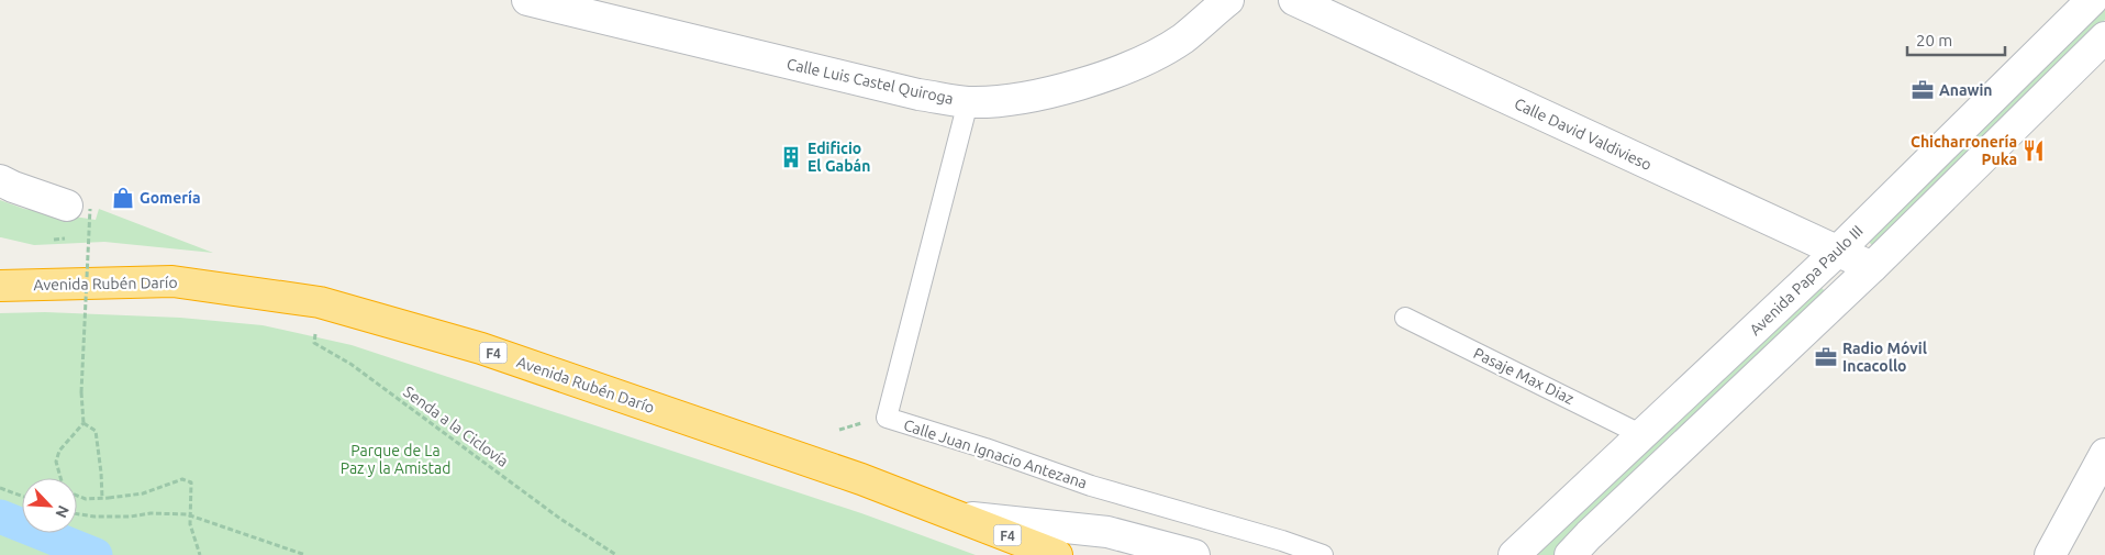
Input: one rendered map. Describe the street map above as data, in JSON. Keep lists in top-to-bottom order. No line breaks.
{"streets":{"highway":["Avenida Rubén Darío","F4"],"main road":["Calle Luis Castel Quiroga","Calle David Valdivieso","Avenida Papa Paulo III"],"lane":["Pasaje Max Diaz","Calle Juan Ignacio Antezana"],"path":["Senda a la Ciclovía"]},"crossings":[["Calle Luis Castel Quiroga","Calle Juan Ignacio Antezana"],["Calle David Valdivieso","Avenida Papa Paulo III"],["Avenida Papa Paulo III","Pasaje Max Diaz"],["Avenida Rubén Darío","Senda a la Ciclovía"]],"parks":["Parque de La Paz y la Amistad"],"places":{"office":["Anawin","Radio Móvil Incacollo"],"restaurant":["Chicharronería Puka"],"building":["Edificio El Gabán"],"shop":["Gomería"]},"scale_bar":"20 m","north":"bottom right"}
